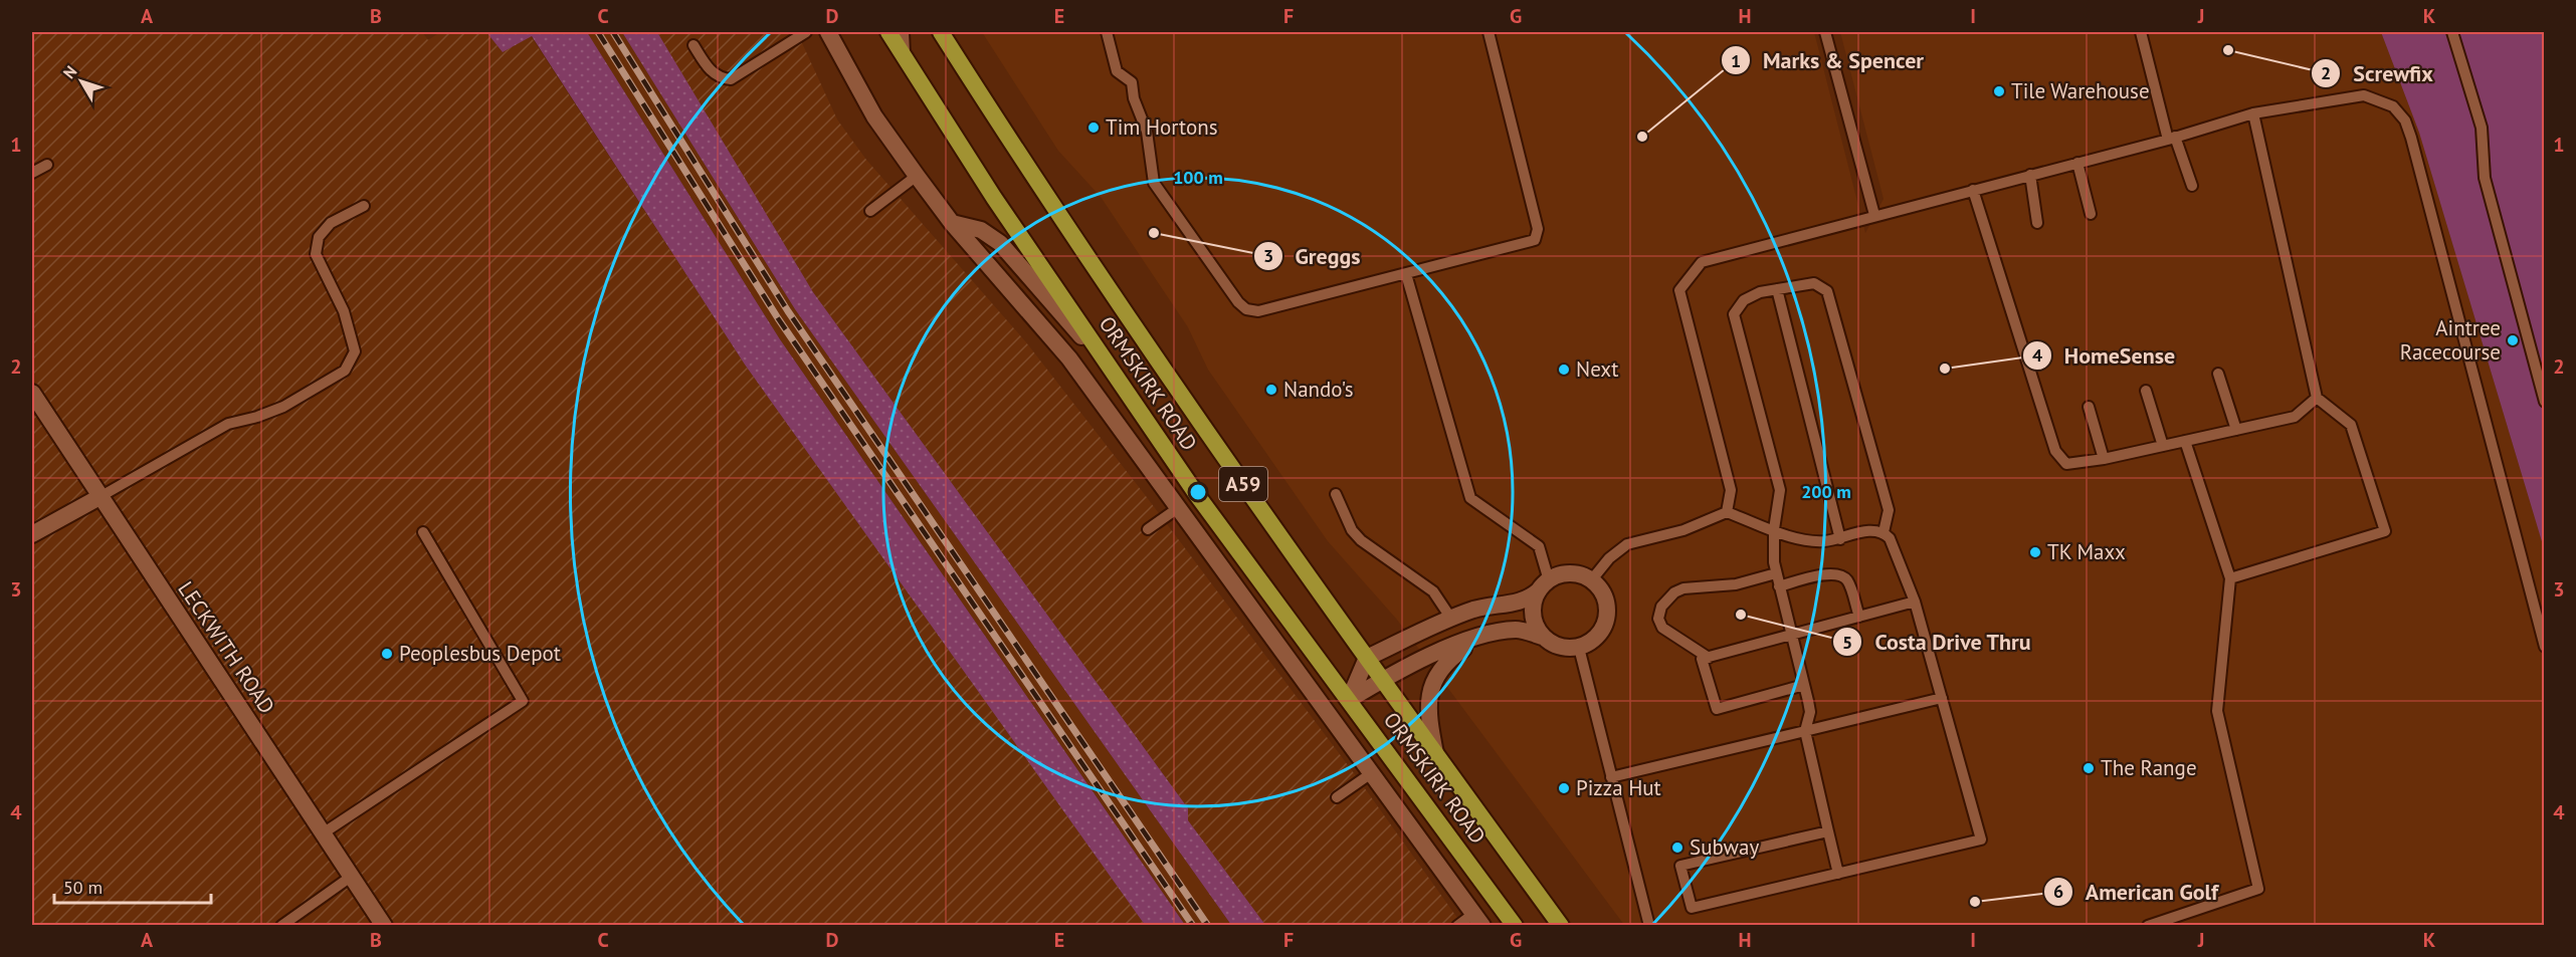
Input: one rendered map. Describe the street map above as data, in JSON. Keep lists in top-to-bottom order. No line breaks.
{"streets":{"highway":["ORMSKIRK ROAD","A59"],"street":["LECKWITH ROAD"]},"places":["Screwfix","Tile Warehouse","Tim Hortons","Marks & Spencer","Greggs","Aintree Racecourse","HomeSense","Next","Nando's","TK Maxx","Costa Drive Thru","Peoplesbus Depot","The Range","Pizza Hut","Subway","American Golf"],"scale_bar":"50 m","north":"top left","grid":{"columns":["A","B","C","D","E","F","G","H","I","J","K"],"rows":["1","2","3","4"]},"rings":["100 m","200 m"]}
